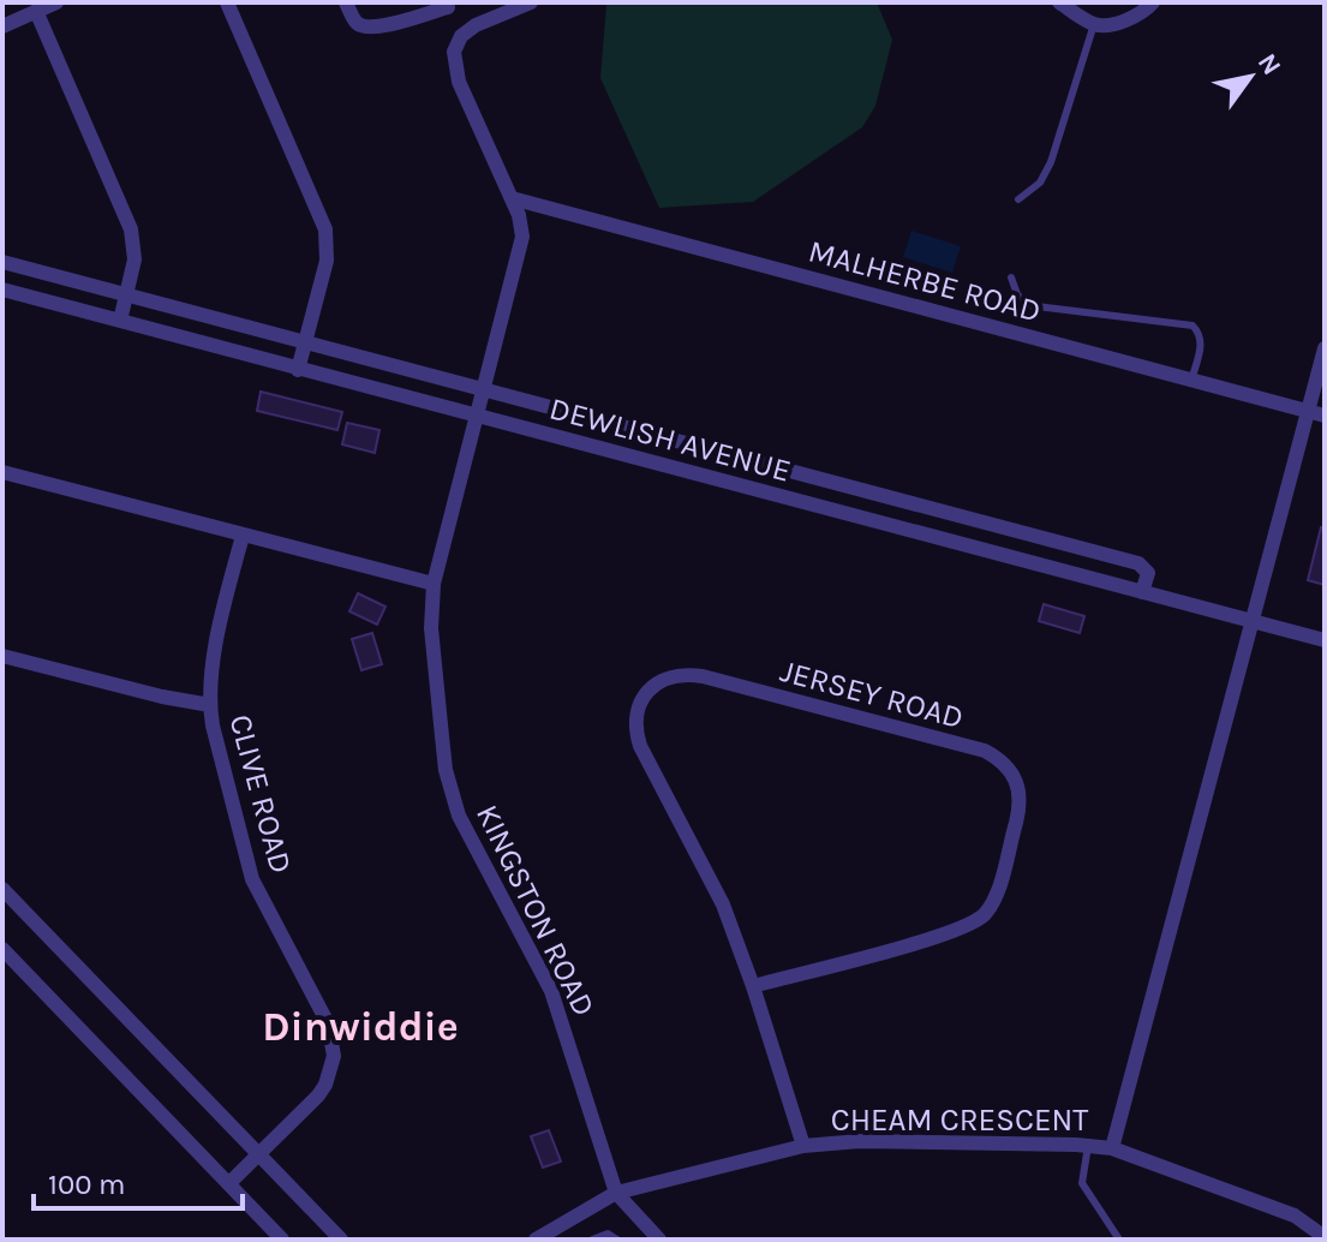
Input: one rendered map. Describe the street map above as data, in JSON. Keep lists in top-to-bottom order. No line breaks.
{"streets":{"street":["MALHERBE ROAD","DEWLISH AVENUE","JERSEY ROAD","CLIVE ROAD","KINGSTON ROAD","CHEAM CRESCENT"]},"crossings":[["MALHERBE ROAD","KINGSTON ROAD"],["DEWLISH AVENUE","KINGSTON ROAD"],["JERSEY ROAD","CHEAM CRESCENT"],["KINGSTON ROAD","CHEAM CRESCENT"]],"districts":["Dinwiddie"],"scale_bar":"100 m","north":"top right"}
